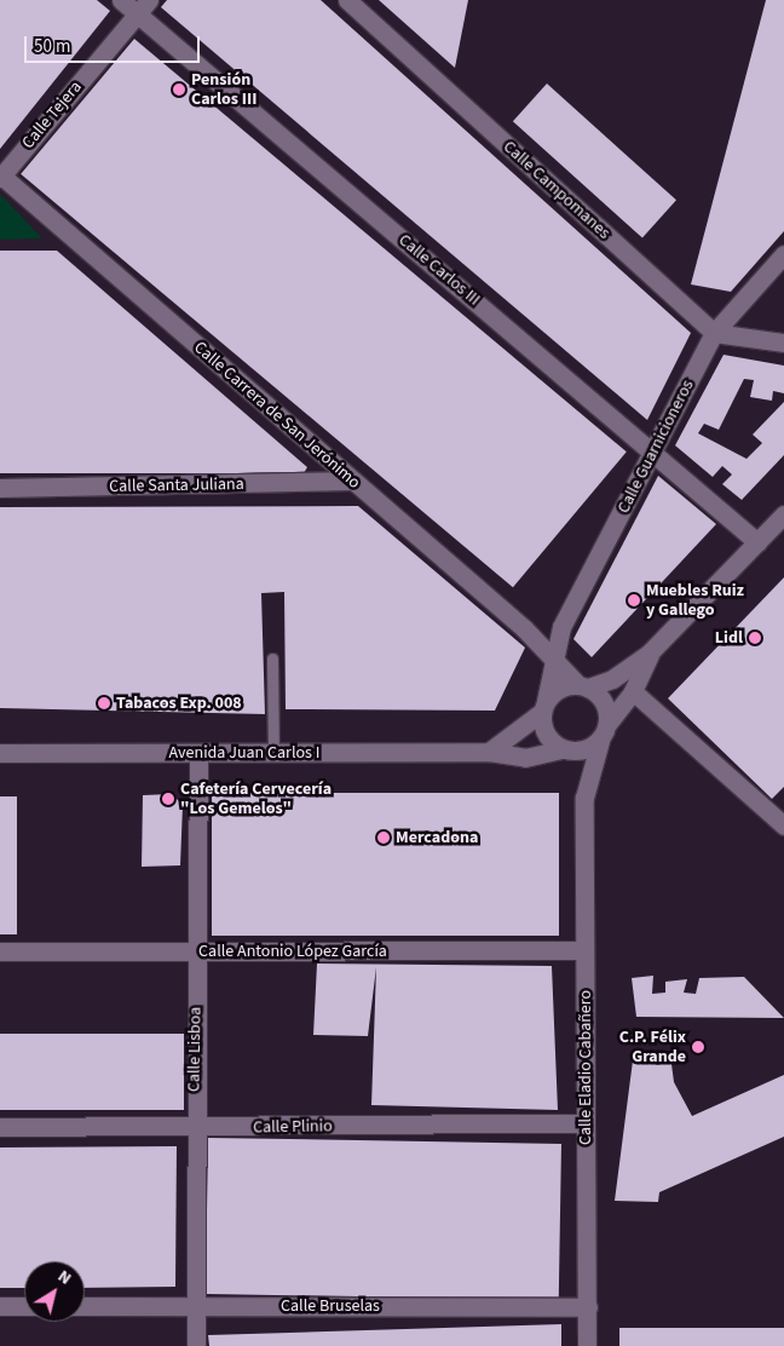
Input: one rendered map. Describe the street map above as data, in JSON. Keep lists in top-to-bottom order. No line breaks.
{"streets":{"street":["Calle Tejera","Calle Campomanes","Calle Carlos III","Calle Carrera de San Jerónimo","Calle Guarnicioneros","Calle Santa Juliana","Avenida Juan Carlos I","Calle Antonio López García","Calle Lisboa","Calle Eladio Cabañero","Calle Plinio","Calle Bruselas"]},"crossings":[["Calle Tejera","Calle Carlos III"],["Calle Tejera","Calle Carrera de San Jerónimo"],["Calle Campomanes","Calle Guarnicioneros"],["Calle Carlos III","Calle Guarnicioneros"],["Calle Carrera de San Jerónimo","Calle Guarnicioneros"],["Calle Carrera de San Jerónimo","Calle Santa Juliana"],["Calle Carrera de San Jerónimo","Avenida Juan Carlos I"],["Calle Carrera de San Jerónimo","Calle Eladio Cabañero"],["Avenida Juan Carlos I","Calle Lisboa"],["Avenida Juan Carlos I","Calle Eladio Cabañero"],["Calle Antonio López García","Calle Lisboa"],["Calle Antonio López García","Calle Eladio Cabañero"],["Calle Lisboa","Calle Plinio"],["Calle Lisboa","Calle Bruselas"],["Calle Eladio Cabañero","Calle Plinio"],["Calle Eladio Cabañero","Calle Bruselas"]],"places":["Pensión Carlos III","Muebles Ruiz y Gallego","Lidl","Tabacos Exp. 008","Cafetería Cervecería \"Los Gemelos\"","Mercadona","C.P. Félix Grande"],"scale_bar":"50 m","north":"top right"}
